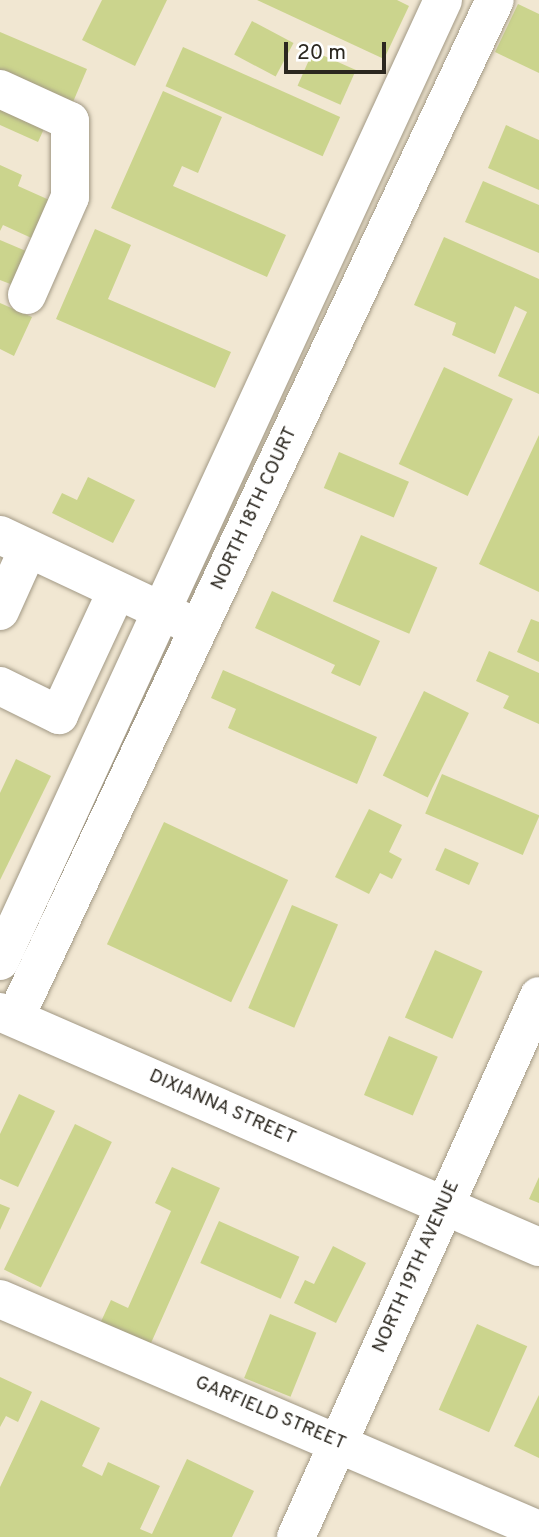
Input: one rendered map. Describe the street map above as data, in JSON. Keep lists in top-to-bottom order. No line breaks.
{"streets":{"street":["NORTH 18TH COURT","DIXIANNA STREET","NORTH 19TH AVENUE","GARFIELD STREET"]},"crossings":[["NORTH 18TH COURT","DIXIANNA STREET"],["DIXIANNA STREET","NORTH 19TH AVENUE"],["NORTH 19TH AVENUE","GARFIELD STREET"]],"scale_bar":"20 m"}
